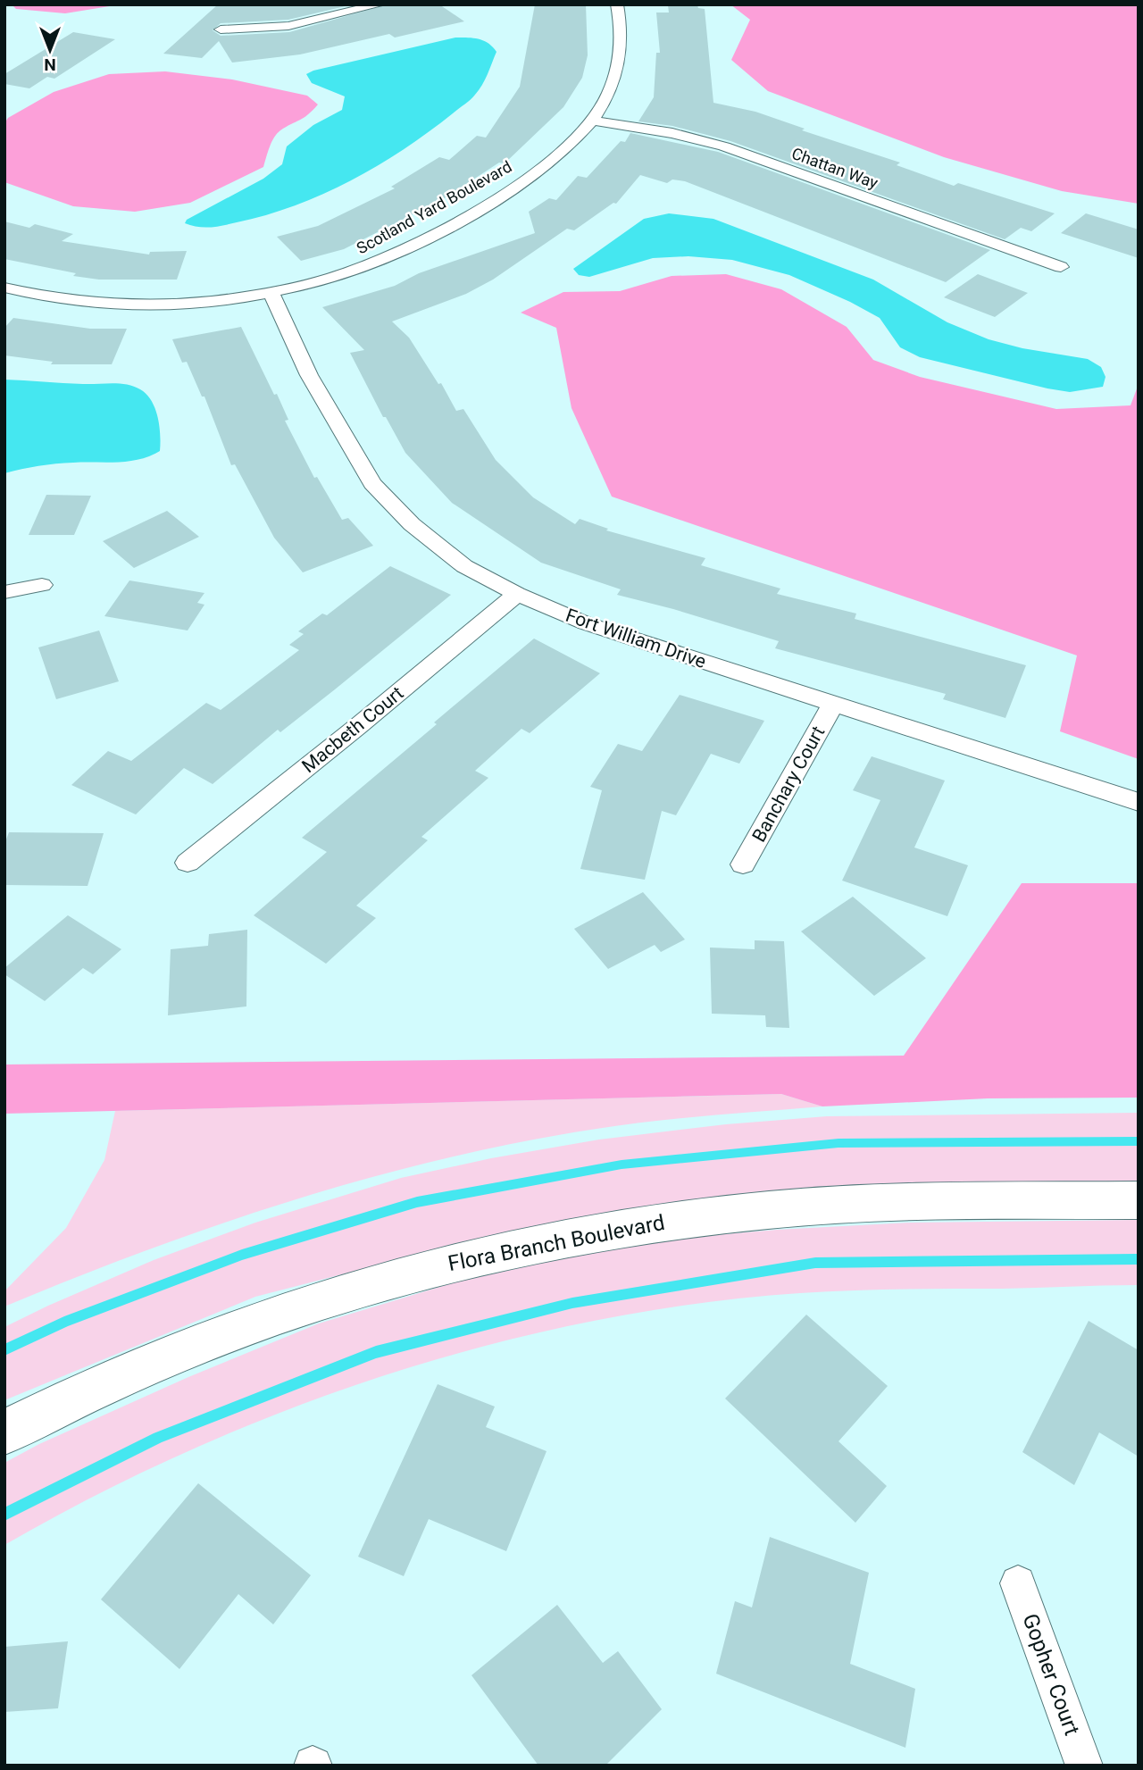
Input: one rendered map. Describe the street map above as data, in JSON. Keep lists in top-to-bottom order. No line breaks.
{"streets":{"street":["Chattan Way","Scotland Yard Boulevard","Fort William Drive","Macbeth Court","Banchary Court","Flora Branch Boulevard","Gopher Court"]},"crossings":[["Chattan Way","Scotland Yard Boulevard"],["Scotland Yard Boulevard","Fort William Drive"],["Fort William Drive","Macbeth Court"],["Fort William Drive","Banchary Court"]],"north":"bottom"}
